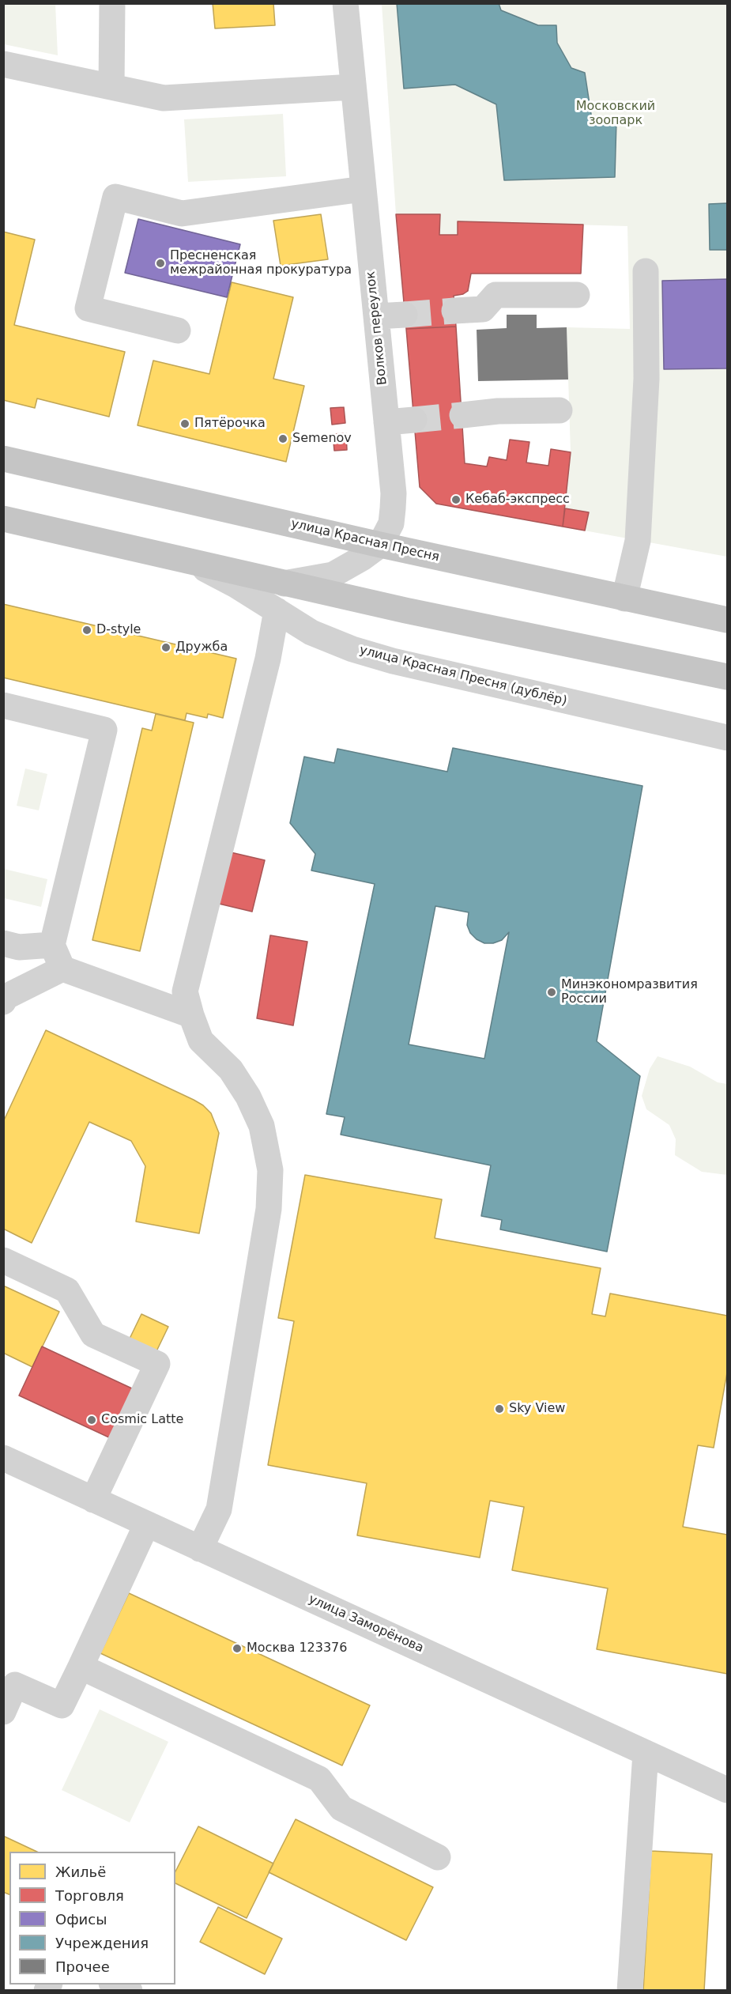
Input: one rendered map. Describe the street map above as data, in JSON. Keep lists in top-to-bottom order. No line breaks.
{"streets":{"main road":["улица Красная Пресня"],"street":["Волков переулок","улица Красная Пресня (дублёр)","улица Заморёнова"]},"crossings":[["Волков переулок","улица Красная Пресня"]],"parks":["Московский зоопарк"],"places":["Пресненская межрайонная прокуратура","Пятёрочка","Semenov","Кебаб-экспресс","D-style","Дружба","Минэкономразвития России","Sky View","Cosmic Latte","Москва 123376"],"legend":["Жильё","Торговля","Офисы","Учреждения","Прочее"]}
